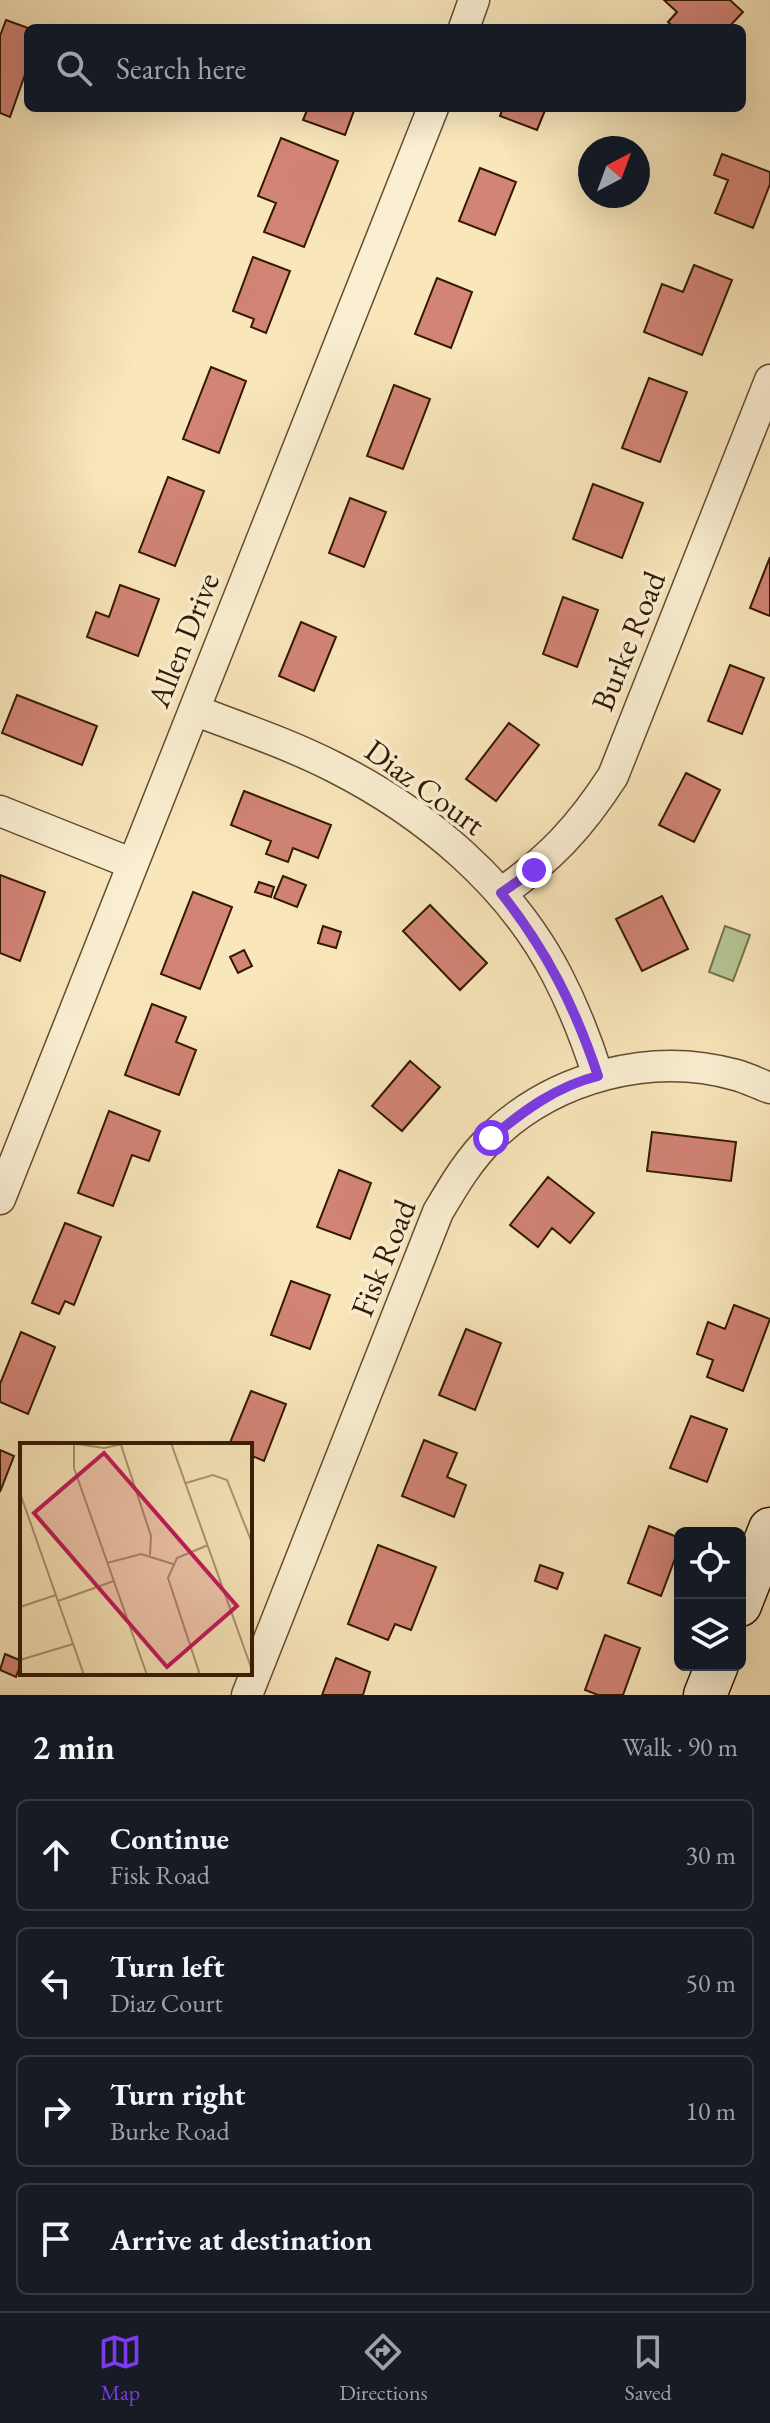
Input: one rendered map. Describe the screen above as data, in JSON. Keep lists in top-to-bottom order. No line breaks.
{"streets":{"street":["Allen Drive","Burke Road","Diaz Court","Fisk Road"]},"crossings":[["Allen Drive","Diaz Court"],["Burke Road","Diaz Court"],["Diaz Court","Fisk Road"]],"north":"top right","page":{"search":"Search here","heading":["2 min","Walk · 90 m"],"list":[["Continue","Fisk Road","30 m"],["Turn left","Diaz Court","50 m"],["Turn right","Burke Road","10 m"],"Arrive at destination"],"nav":["Map","Directions","Saved"]}}
